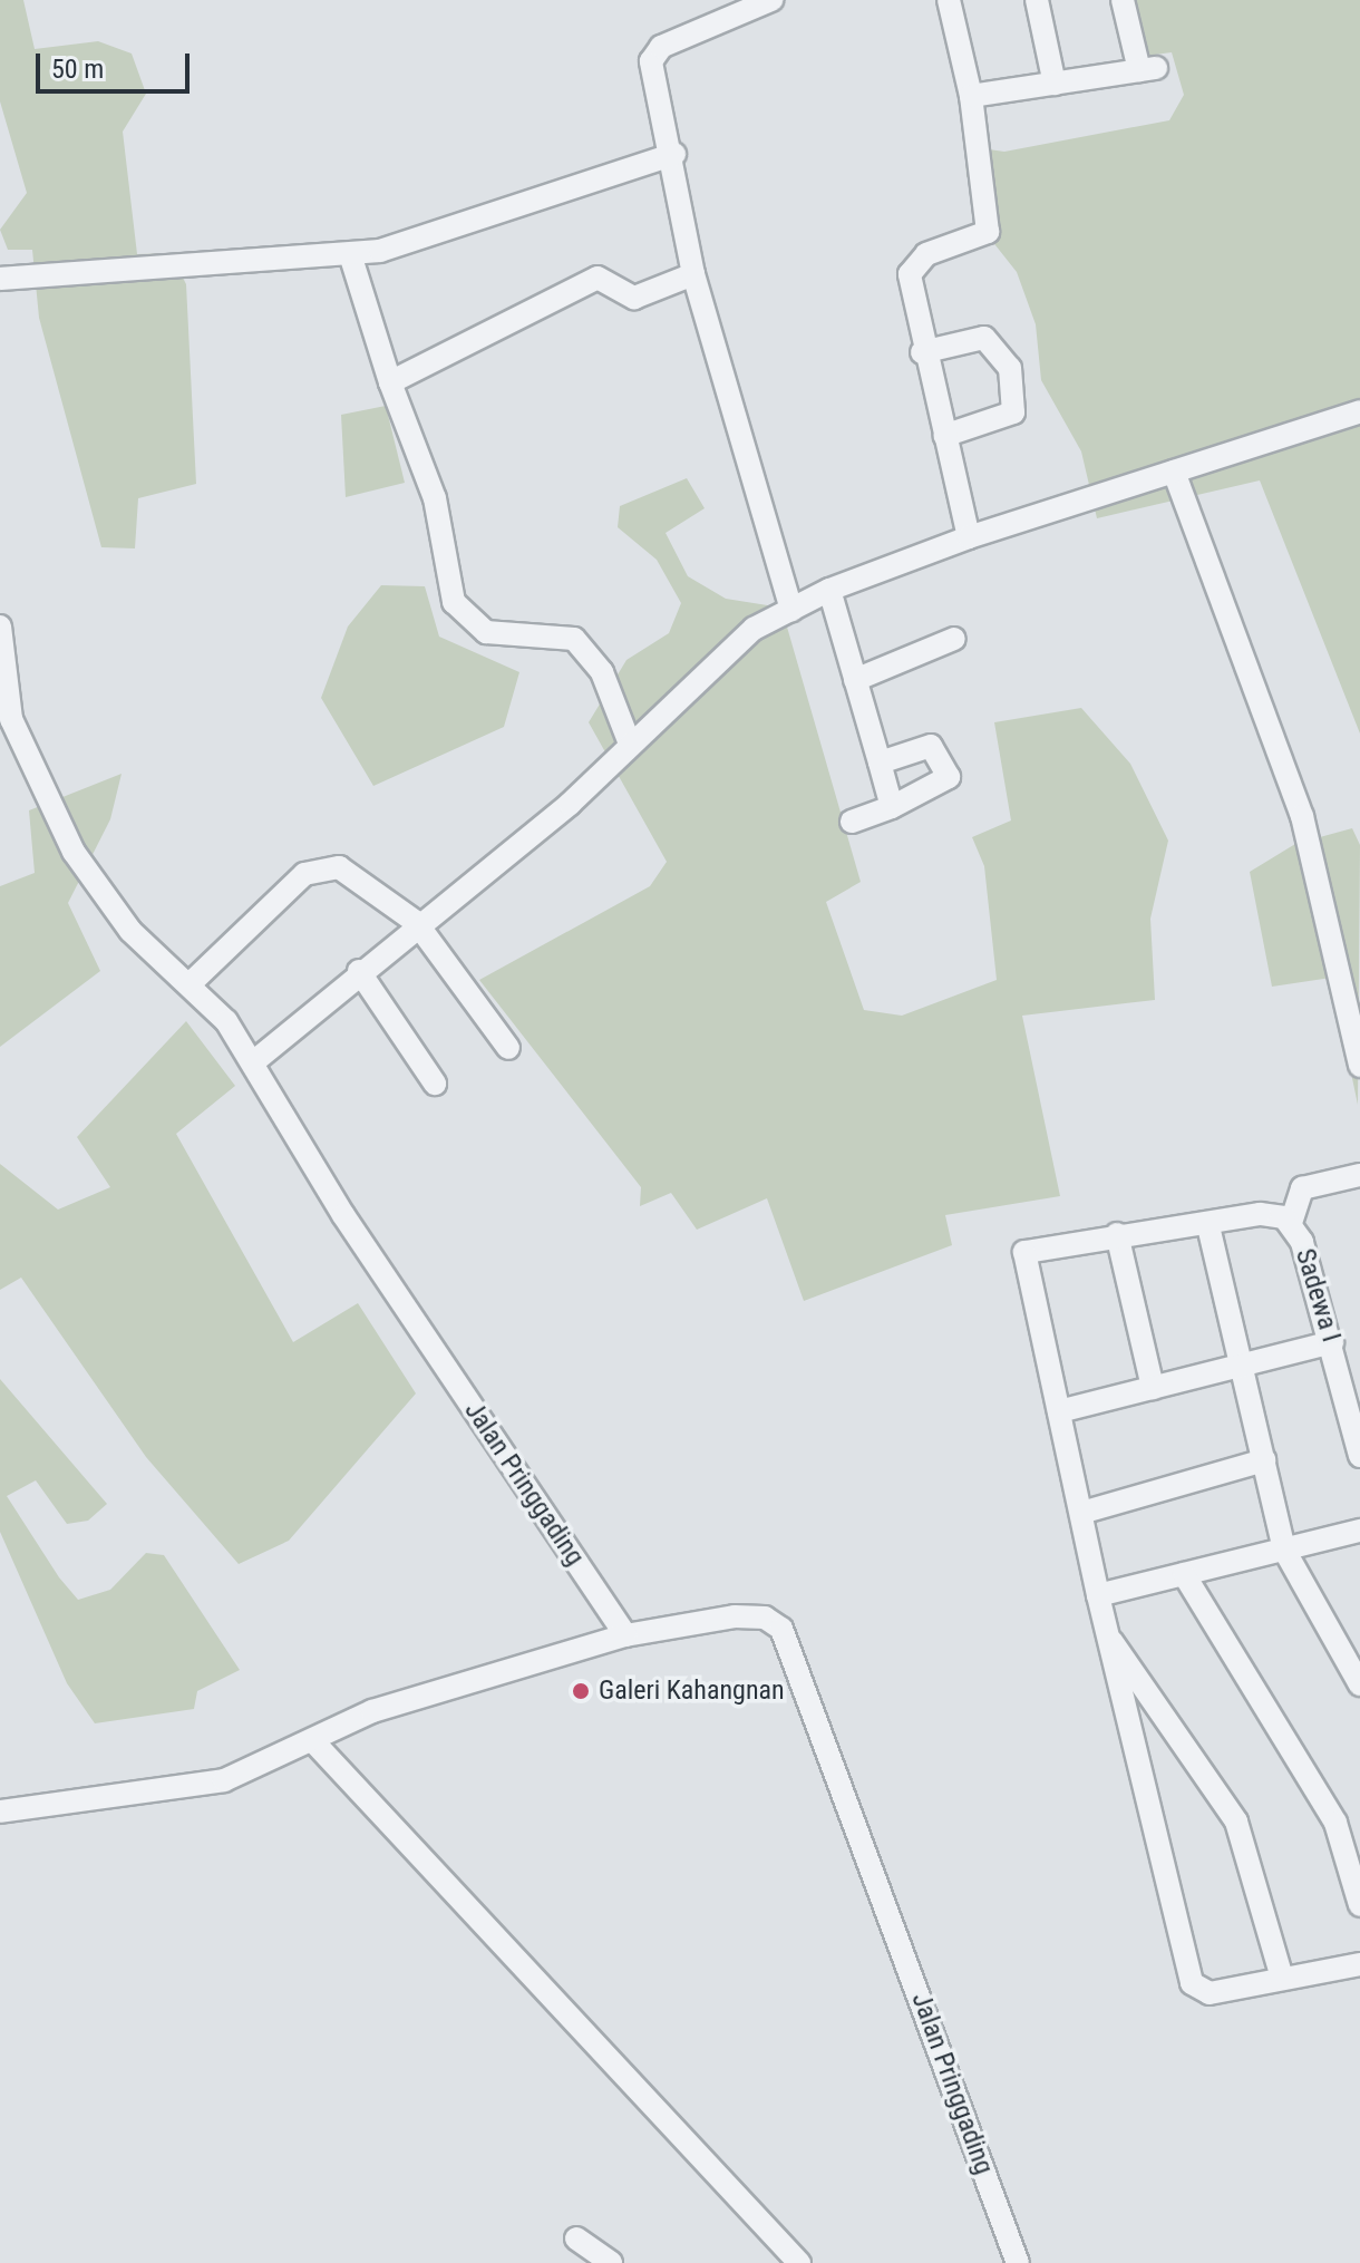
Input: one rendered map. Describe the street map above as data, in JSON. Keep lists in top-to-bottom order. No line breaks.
{"streets":{"street":["Sadewa I","Jalan Pringgading"]},"places":["Galeri Kahangnan"],"scale_bar":"50 m"}
